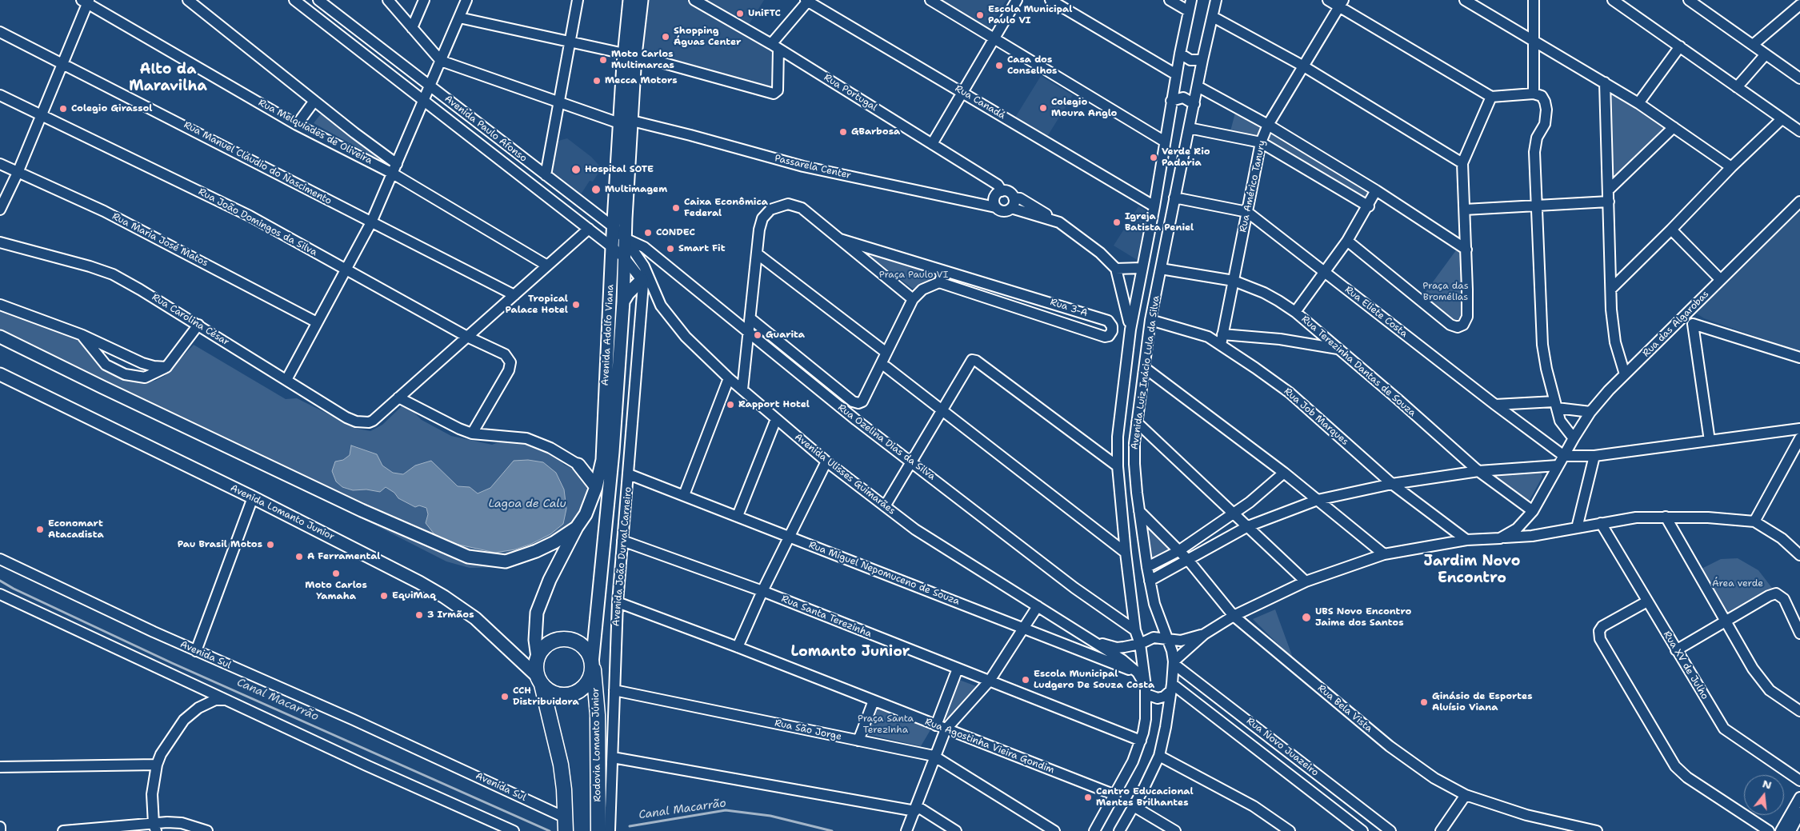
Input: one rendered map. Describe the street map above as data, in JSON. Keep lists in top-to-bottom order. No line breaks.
{"streets":{"highway":["Rodovia Lomanto Júnior"],"main road":["Avenida Adolfo Viana","Avenida Lomanto Junior"],"street":["Rua Portugal","Rua Canadá","Avenida Paulo Afonso","Rua Melquíades de Oliveira","Rua Manuel Cláudio do Nascimento","Passarela Center","Rua Américo Tanury","Rua João Domingos da Silva","Rua Maria José Matos","Rua 3-A","Rua Eliete Costa","Rua Carolina César","Rua das Algarobas","Rua Terezinha Dantas de Souza","Avenida Luiz Inácio Lula da Silva","Rua Job Marques","Rua Ozelina Dias da Silva","Avenida Ulisses Guimarães","Avenida João Durval Carneiro","Rua Miguel Nepomuceno de Souza","Rua Santa Terezinha","Avenida Sul","Rua XV de Julho","Rua Bela Vista","Rua São Jorge","Rua Agostinha Vieira Gondim","Rua Novo Juazeiro"]},"crossings":[["Rua Portugal","Passarela Center"],["Rua Canadá","Avenida Luiz Inácio Lula da Silva"],["Avenida Paulo Afonso","Avenida Adolfo Viana"],["Avenida Paulo Afonso","Rua Ozelina Dias da Silva"],["Avenida Paulo Afonso","Avenida Ulisses Guimarães"],["Avenida Paulo Afonso","Avenida João Durval Carneiro"],["Passarela Center","Avenida Adolfo Viana"],["Rua Américo Tanury","Rua Eliete Costa"],["Rua Américo Tanury","Rua Terezinha Dantas de Souza"],["Rua Américo Tanury","Rua Job Marques"],["Rua Eliete Costa","Rua das Algarobas"],["Rua Eliete Costa","Avenida Luiz Inácio Lula da Silva"],["Rua das Algarobas","Rua Terezinha Dantas de Souza"],["Avenida Adolfo Viana","Rua Ozelina Dias da Silva"],["Avenida Adolfo Viana","Avenida Lomanto Junior"],["Avenida Adolfo Viana","Rodovia Lomanto Júnior"],["Rua Terezinha Dantas de Souza","Avenida Luiz Inácio Lula da Silva"],["Avenida Luiz Inácio Lula da Silva","Rua Job Marques"],["Avenida Luiz Inácio Lula da Silva","Rua Ozelina Dias da Silva"],["Avenida Luiz Inácio Lula da Silva","Rua Santa Terezinha"],["Avenida Luiz Inácio Lula da Silva","Rua Bela Vista"],["Avenida Luiz Inácio Lula da Silva","Rua Agostinha Vieira Gondim"],["Avenida Luiz Inácio Lula da Silva","Rua Novo Juazeiro"],["Rua Ozelina Dias da Silva","Avenida João Durval Carneiro"],["Avenida Ulisses Guimarães","Avenida João Durval Carneiro"],["Avenida Lomanto Junior","Rodovia Lomanto Júnior"],["Avenida João Durval Carneiro","Rua Miguel Nepomuceno de Souza"],["Avenida João Durval Carneiro","Rua Santa Terezinha"],["Avenida João Durval Carneiro","Rua São Jorge"],["Avenida João Durval Carneiro","Rua Agostinha Vieira Gondim"]],"districts":["Alto da Maravilha","Jardim Novo Encontro","Lomanto Junior"],"water":["Lagoa de Calu","Canal Macarrão"],"parks":["Praça Paulo VI","Praça das Bromélias","Área verde","Praça Santa Terezinha"],"places":["UniFTC","Escola Municipal Paulo VI","Shopping Águas Center","Moto Carlos Multimarcas","Casa dos Conselhos","Mecca Motors","Colegio Moura Anglo","Colegio Girassol","GBarbosa","Verde Rio Padaria","Hospital SOTE","Multimagem","Caixa Econômica Federal","Igreja Batista Peniel","CONDEC","Smart Fit","Tropical Palace Hotel","Guarita","Rapport Hotel","Economart Atacadista","Pau Brasil Motos","A Ferramental","Moto Carlos Yamaha","EquiMaq","3 Irmãos","UBS Novo Encontro Jaime dos Santos","Escola Municipal Ludgero De Souza Costa","CCH Distribuidora","Ginásio de Esportes Aluísio Viana","Centro Educacional Mentes Brilhantes"],"north":"top"}
